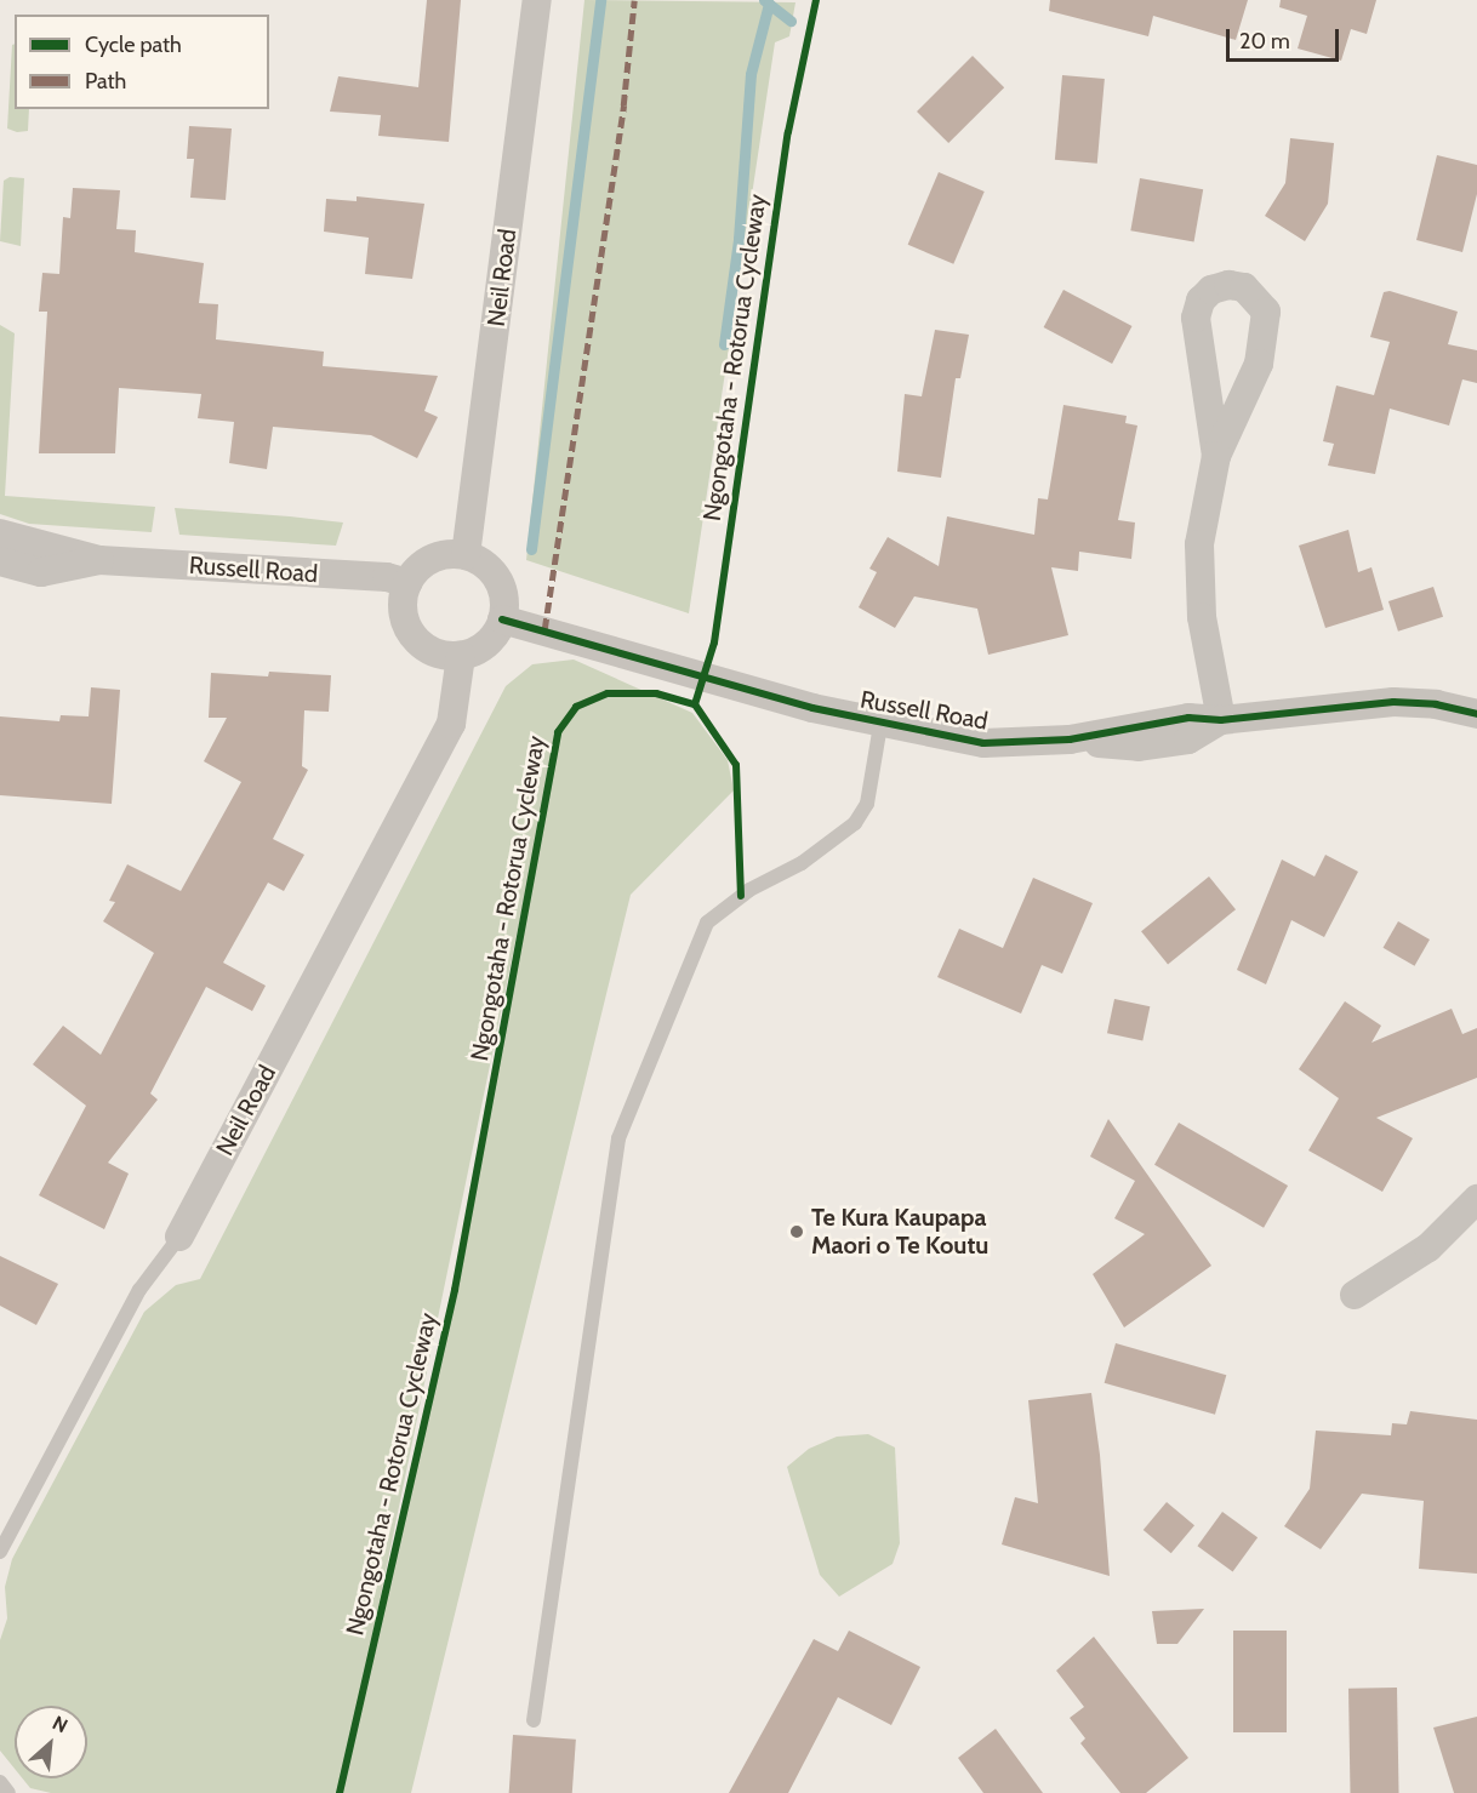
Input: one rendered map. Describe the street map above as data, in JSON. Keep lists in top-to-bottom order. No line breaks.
{"streets":{"street":["Neil Road","Russell Road"],"cycle path":["Ngongotaha - Rotorua Cycleway"]},"crossings":[["Neil Road","Russell Road"]],"places":["Te Kura Kaupapa Maori o Te Koutu"],"legend":["Cycle path","Path"],"scale_bar":"20 m","north":"top right"}
